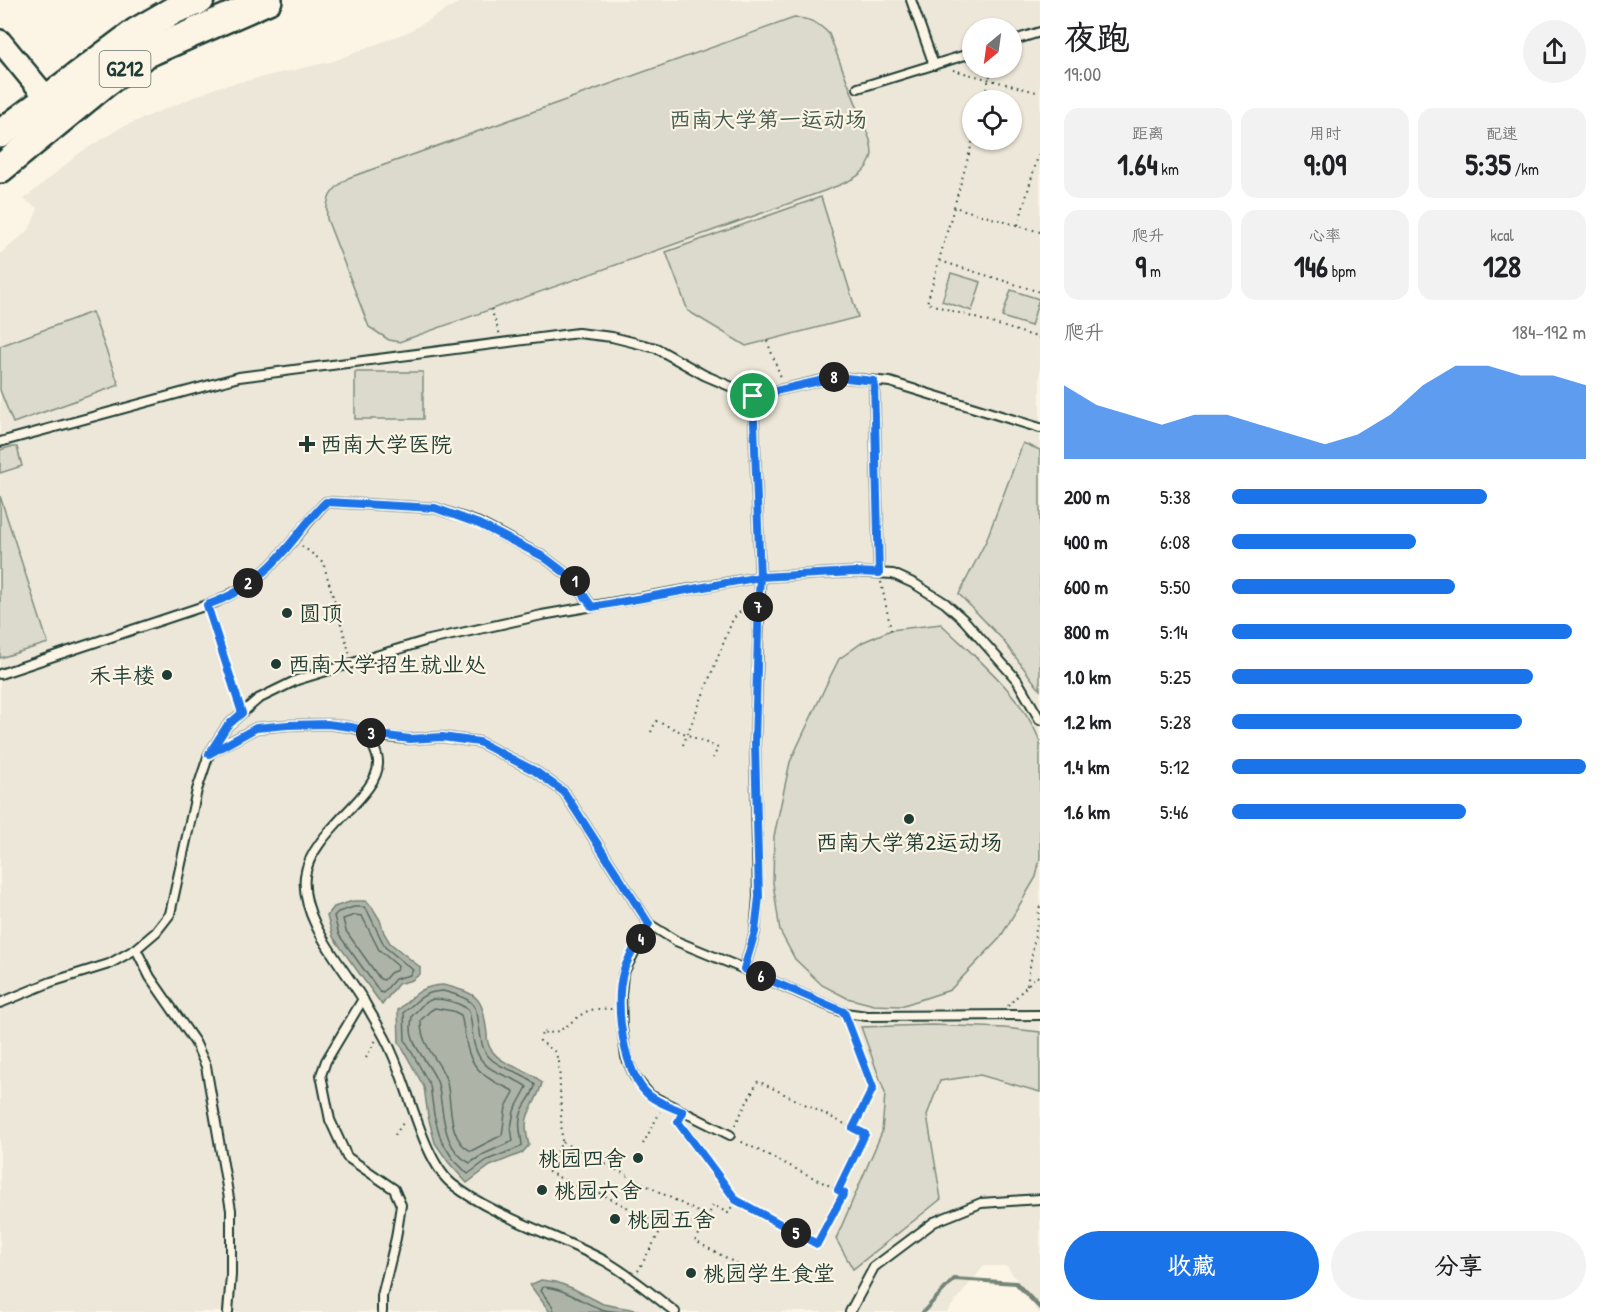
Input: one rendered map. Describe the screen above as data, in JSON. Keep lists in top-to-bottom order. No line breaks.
{"streets":{"highway":["G212"]},"parks":["西南大学第一运动场"],"places":{"health":["西南大学医院"],"other":["圆顶","西南大学招生就业处","禾丰楼","西南大学第2运动场","桃园四舍","桃园六舍","桃园五舍","桃园学生食堂"]},"north":"bottom left","page":{"heading":["夜跑","19:00"],"stats":[["距离","1.64 km"],["用时","9:09"],["配速","5:35 /km"],["爬升","9 m"],["心率","146 bpm"],["kcal","128"]],"chart":["爬升","184–192 m"],"pins":["8","1","2","7","3","4","6","5"],"list":[{"name":"200 m","note":"5:38"},{"name":"400 m","note":"6:08"},{"name":"600 m","note":"5:50"},{"name":"800 m","note":"5:14"},{"name":"1.0 km","note":"5:25"},{"name":"1.2 km","note":"5:28"},{"name":"1.4 km","note":"5:12"},{"name":"1.6 km","note":"5:46"}],"buttons":["收藏","分享"]}}
